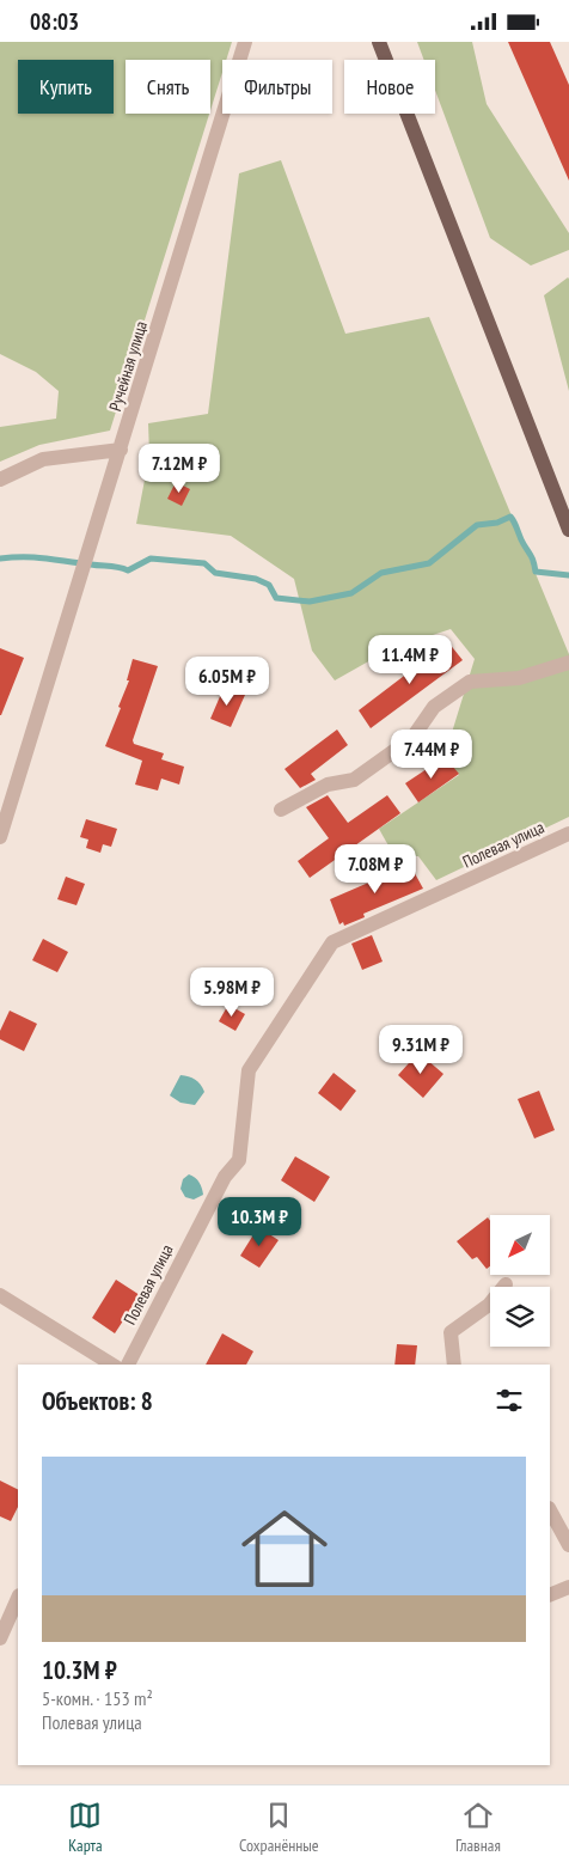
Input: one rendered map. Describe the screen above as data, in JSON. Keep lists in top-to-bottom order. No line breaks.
{"streets":{"street":["Ручейная улица","Полевая улица"]},"north":"bottom left","page":{"status":"08:03","chip":["Купить","Снять","Фильтры","Новое"],"price":["7.12M ₽","11.4M ₽","6.05M ₽","7.44M ₽","7.08M ₽","5.98M ₽","9.31M ₽","10.3M ₽"],"heading":"Объектов: 8","list":[{"name":"10.3M ₽","note":"5-комн. · 153 m² · Полевая улица"}],"tabs":["Карта","Сохранённые","Главная"]}}
